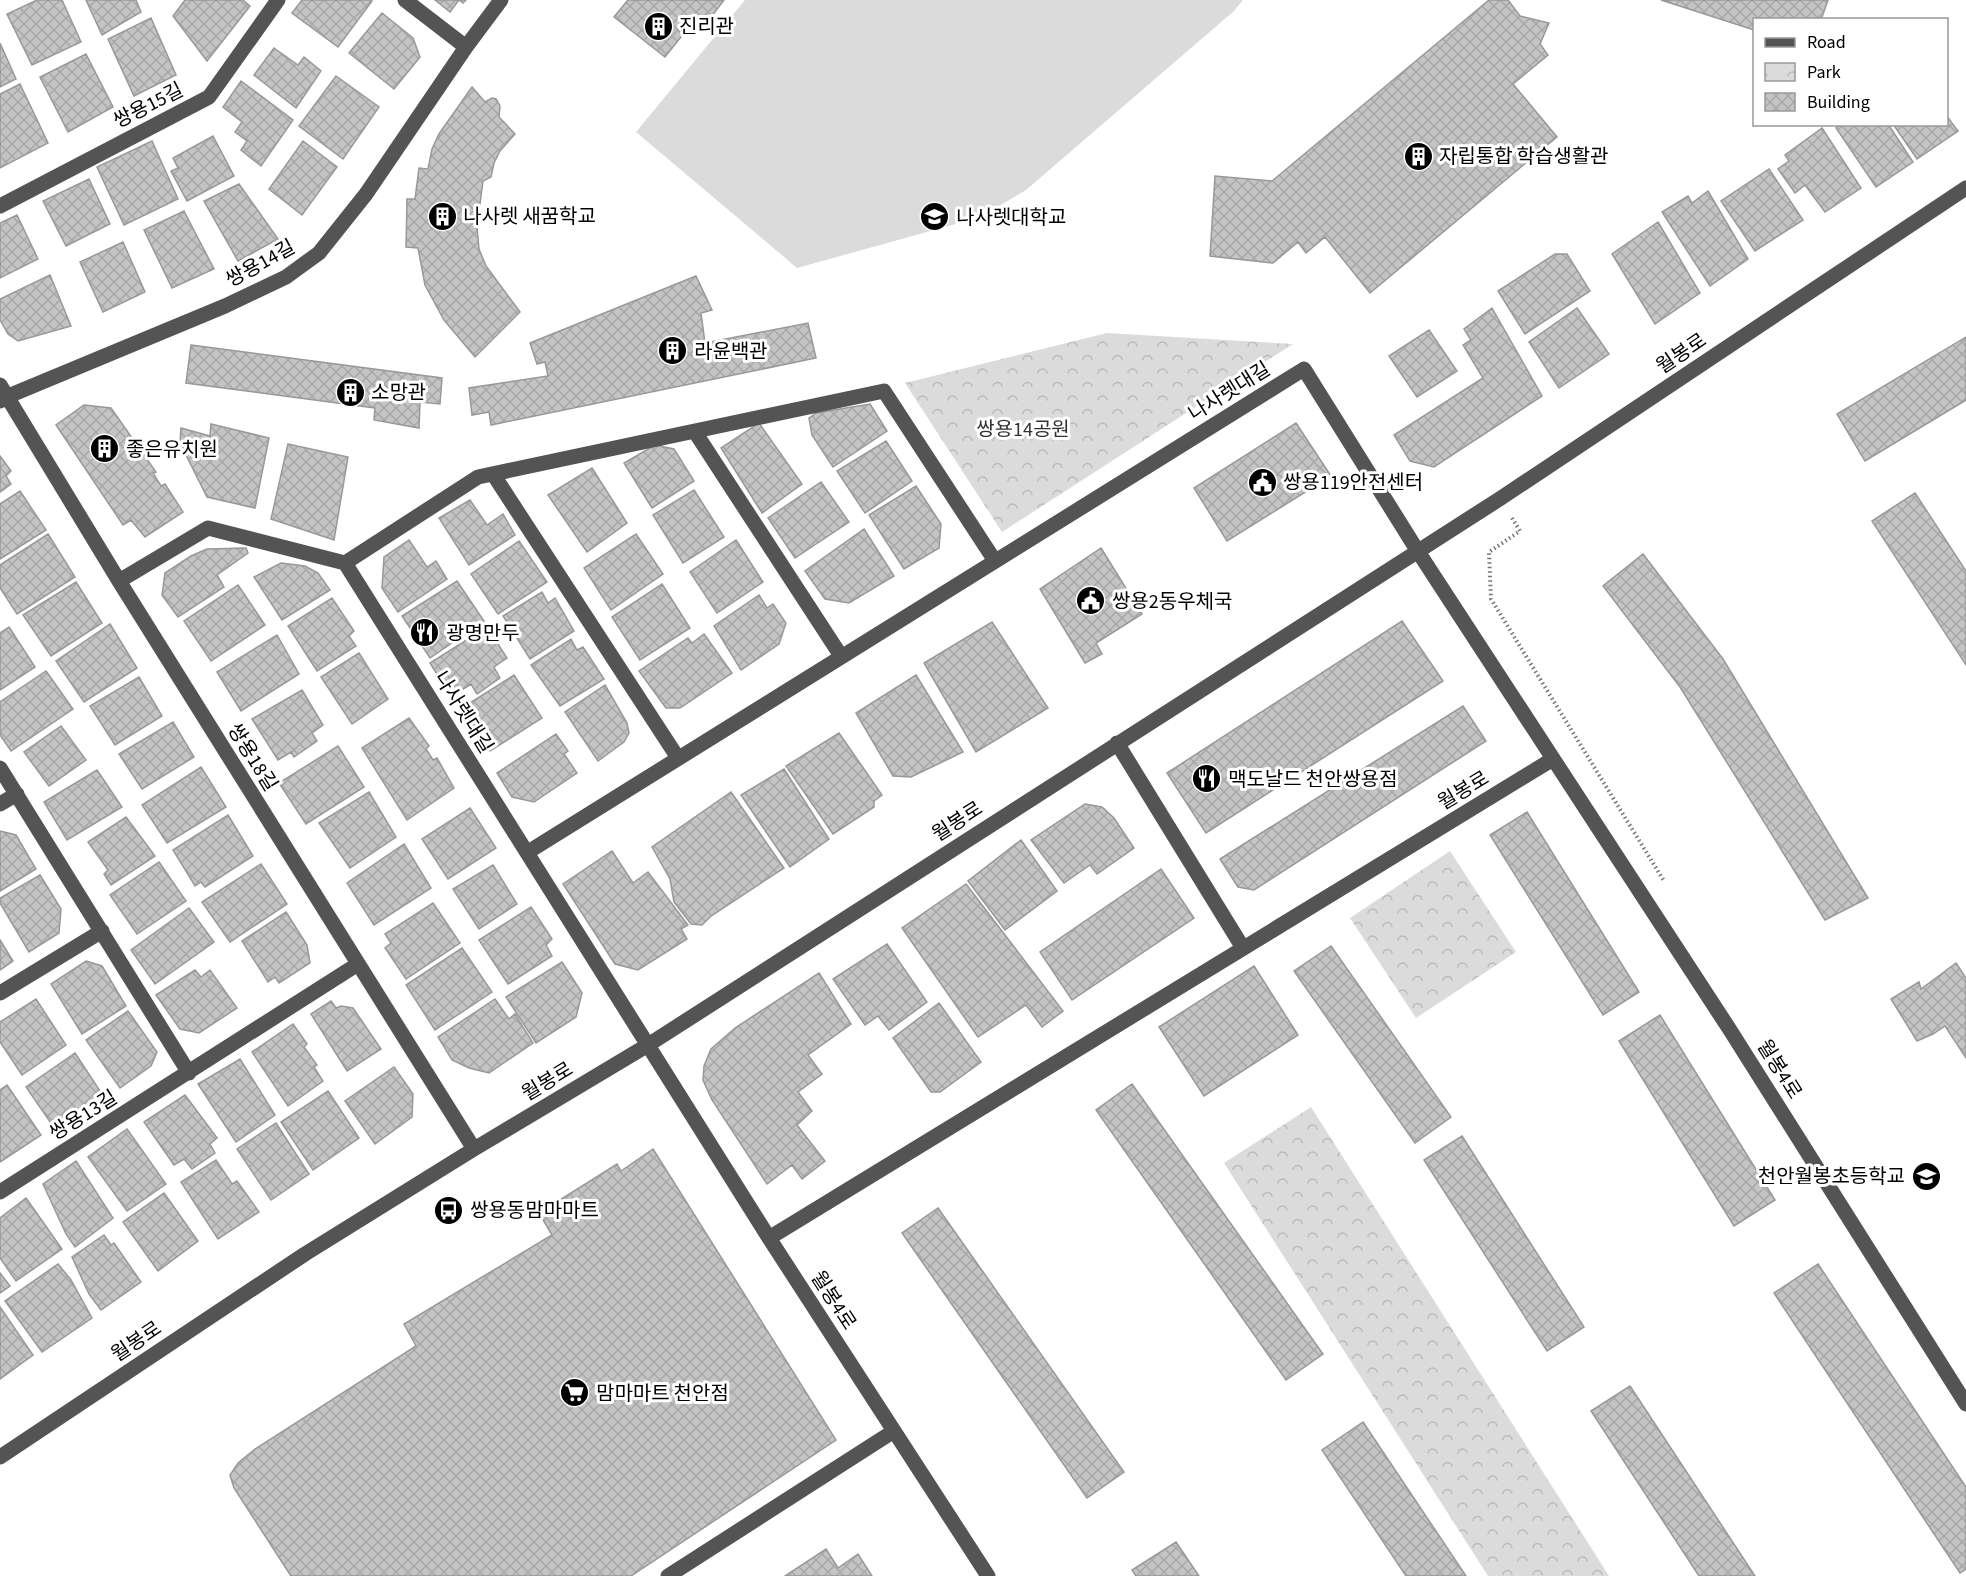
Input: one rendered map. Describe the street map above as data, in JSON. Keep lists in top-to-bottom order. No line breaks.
{"streets":{"street":["쌍용15길","쌍용14길","월봉로","나사렛대길","쌍용18길","월봉4로","쌍용13길"]},"crossings":[["쌍용14길","쌍용18길"],["월봉로","나사렛대길"],["월봉로","쌍용18길"],["월봉로","월봉4로"],["나사렛대길","월봉4로"],["쌍용18길","쌍용13길"]],"parks":["쌍용14공원"],"places":{"building":["진리관","자립통합 학습생활관","나사렛 새꿈학교","라윤백관","소망관","좋은유치원"],"school or university":["나사렛대학교","천안월봉초등학교"],"public building":["쌍용119안전센터","쌍용2동우체국"],"restaurant":["광명만두","맥도날드 천안쌍용점"],"bus stop":["쌍용동맘마마트"],"supermarket":["맘마마트 천안점"]},"legend":["Road","Park","Building"]}
